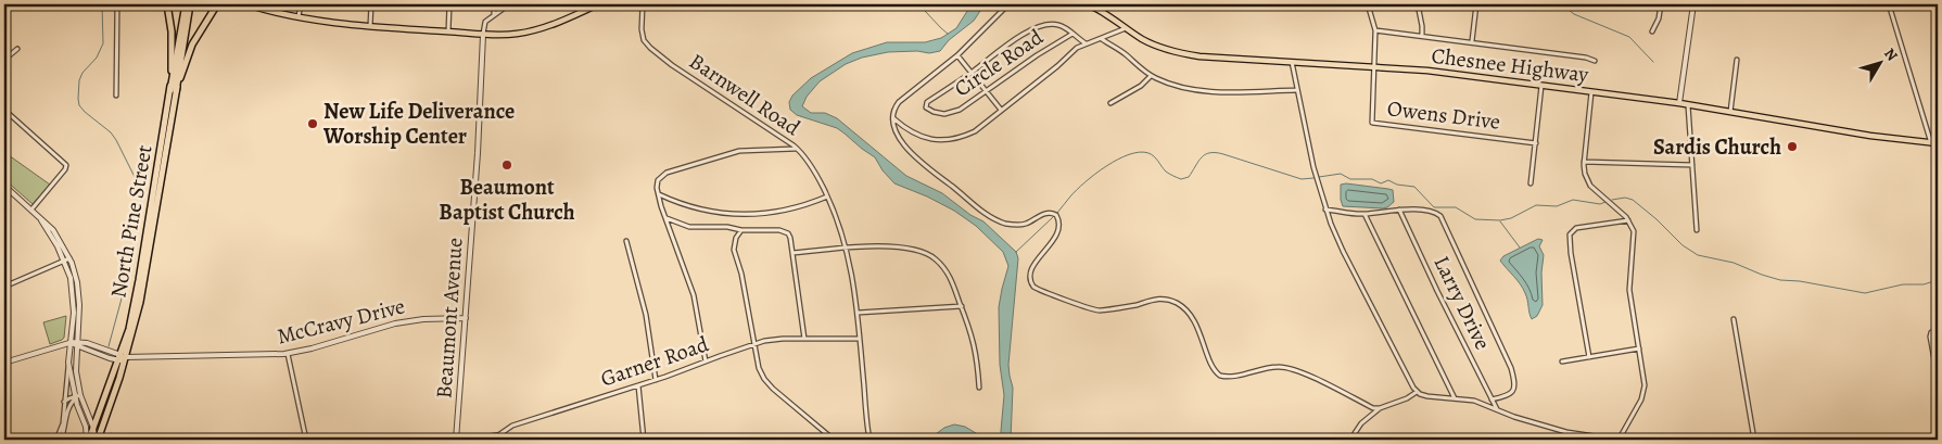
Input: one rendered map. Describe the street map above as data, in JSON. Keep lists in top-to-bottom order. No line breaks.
{"streets":{"highway":["North Pine Street"],"main road":["Chesnee Highway"],"street":["Circle Road","Barnwell Road","Owens Drive","Larry Drive","Beaumont Avenue","McCravy Drive","Garner Road"]},"crossings":[["Chesnee Highway","Owens Drive"],["Barnwell Road","Garner Road"],["North Pine Street","McCravy Drive"],["Beaumont Avenue","McCravy Drive"]],"places":["New Life Deliverance Worship Center","Sardis Church","Beaumont Baptist Church"],"north":"top right"}
